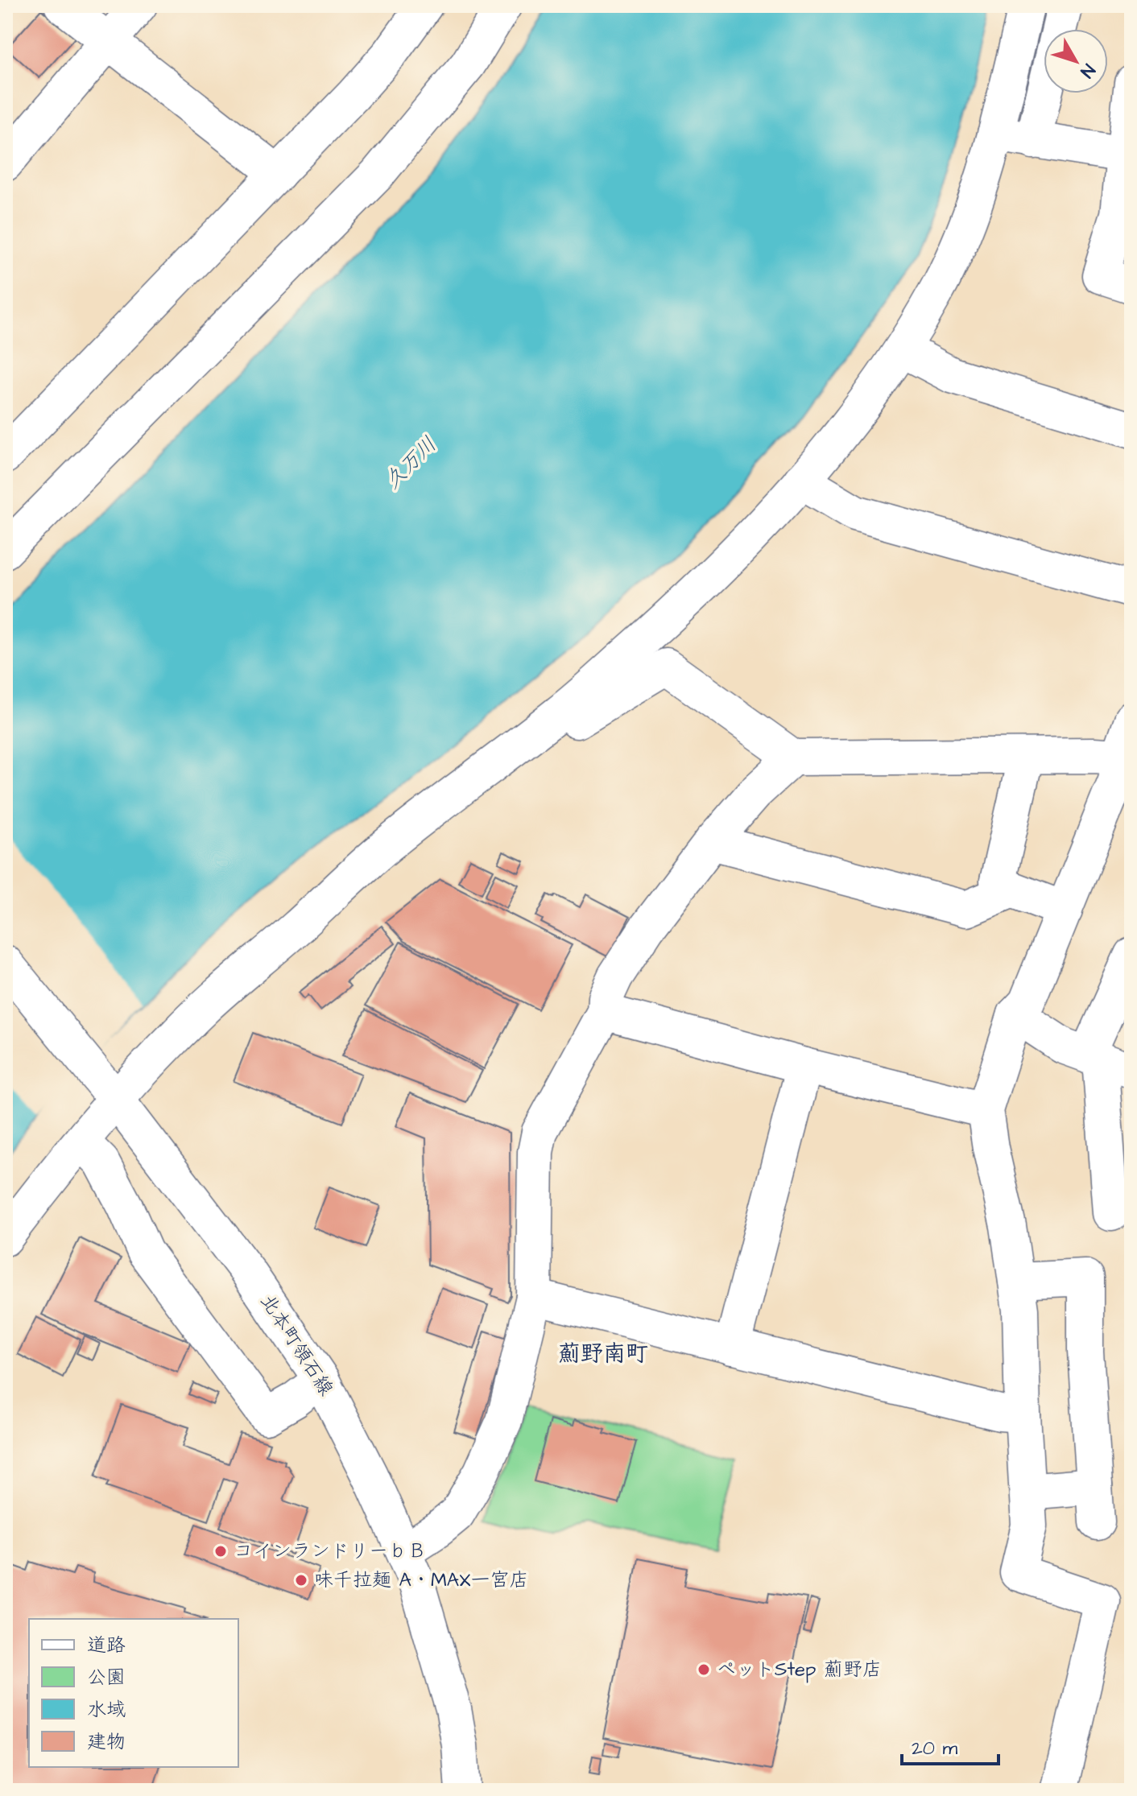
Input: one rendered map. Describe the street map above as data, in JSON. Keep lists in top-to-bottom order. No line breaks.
{"streets":{"street":["北本町領石線"]},"districts":["薊野南町"],"water":["久万川"],"places":["コインランドリーｂＢ","味千拉麺 A・MAX一宮店","ペットStep 薊野店"],"legend":["道路","公園","水域","建物"],"scale_bar":"20 m","north":"bottom right"}
